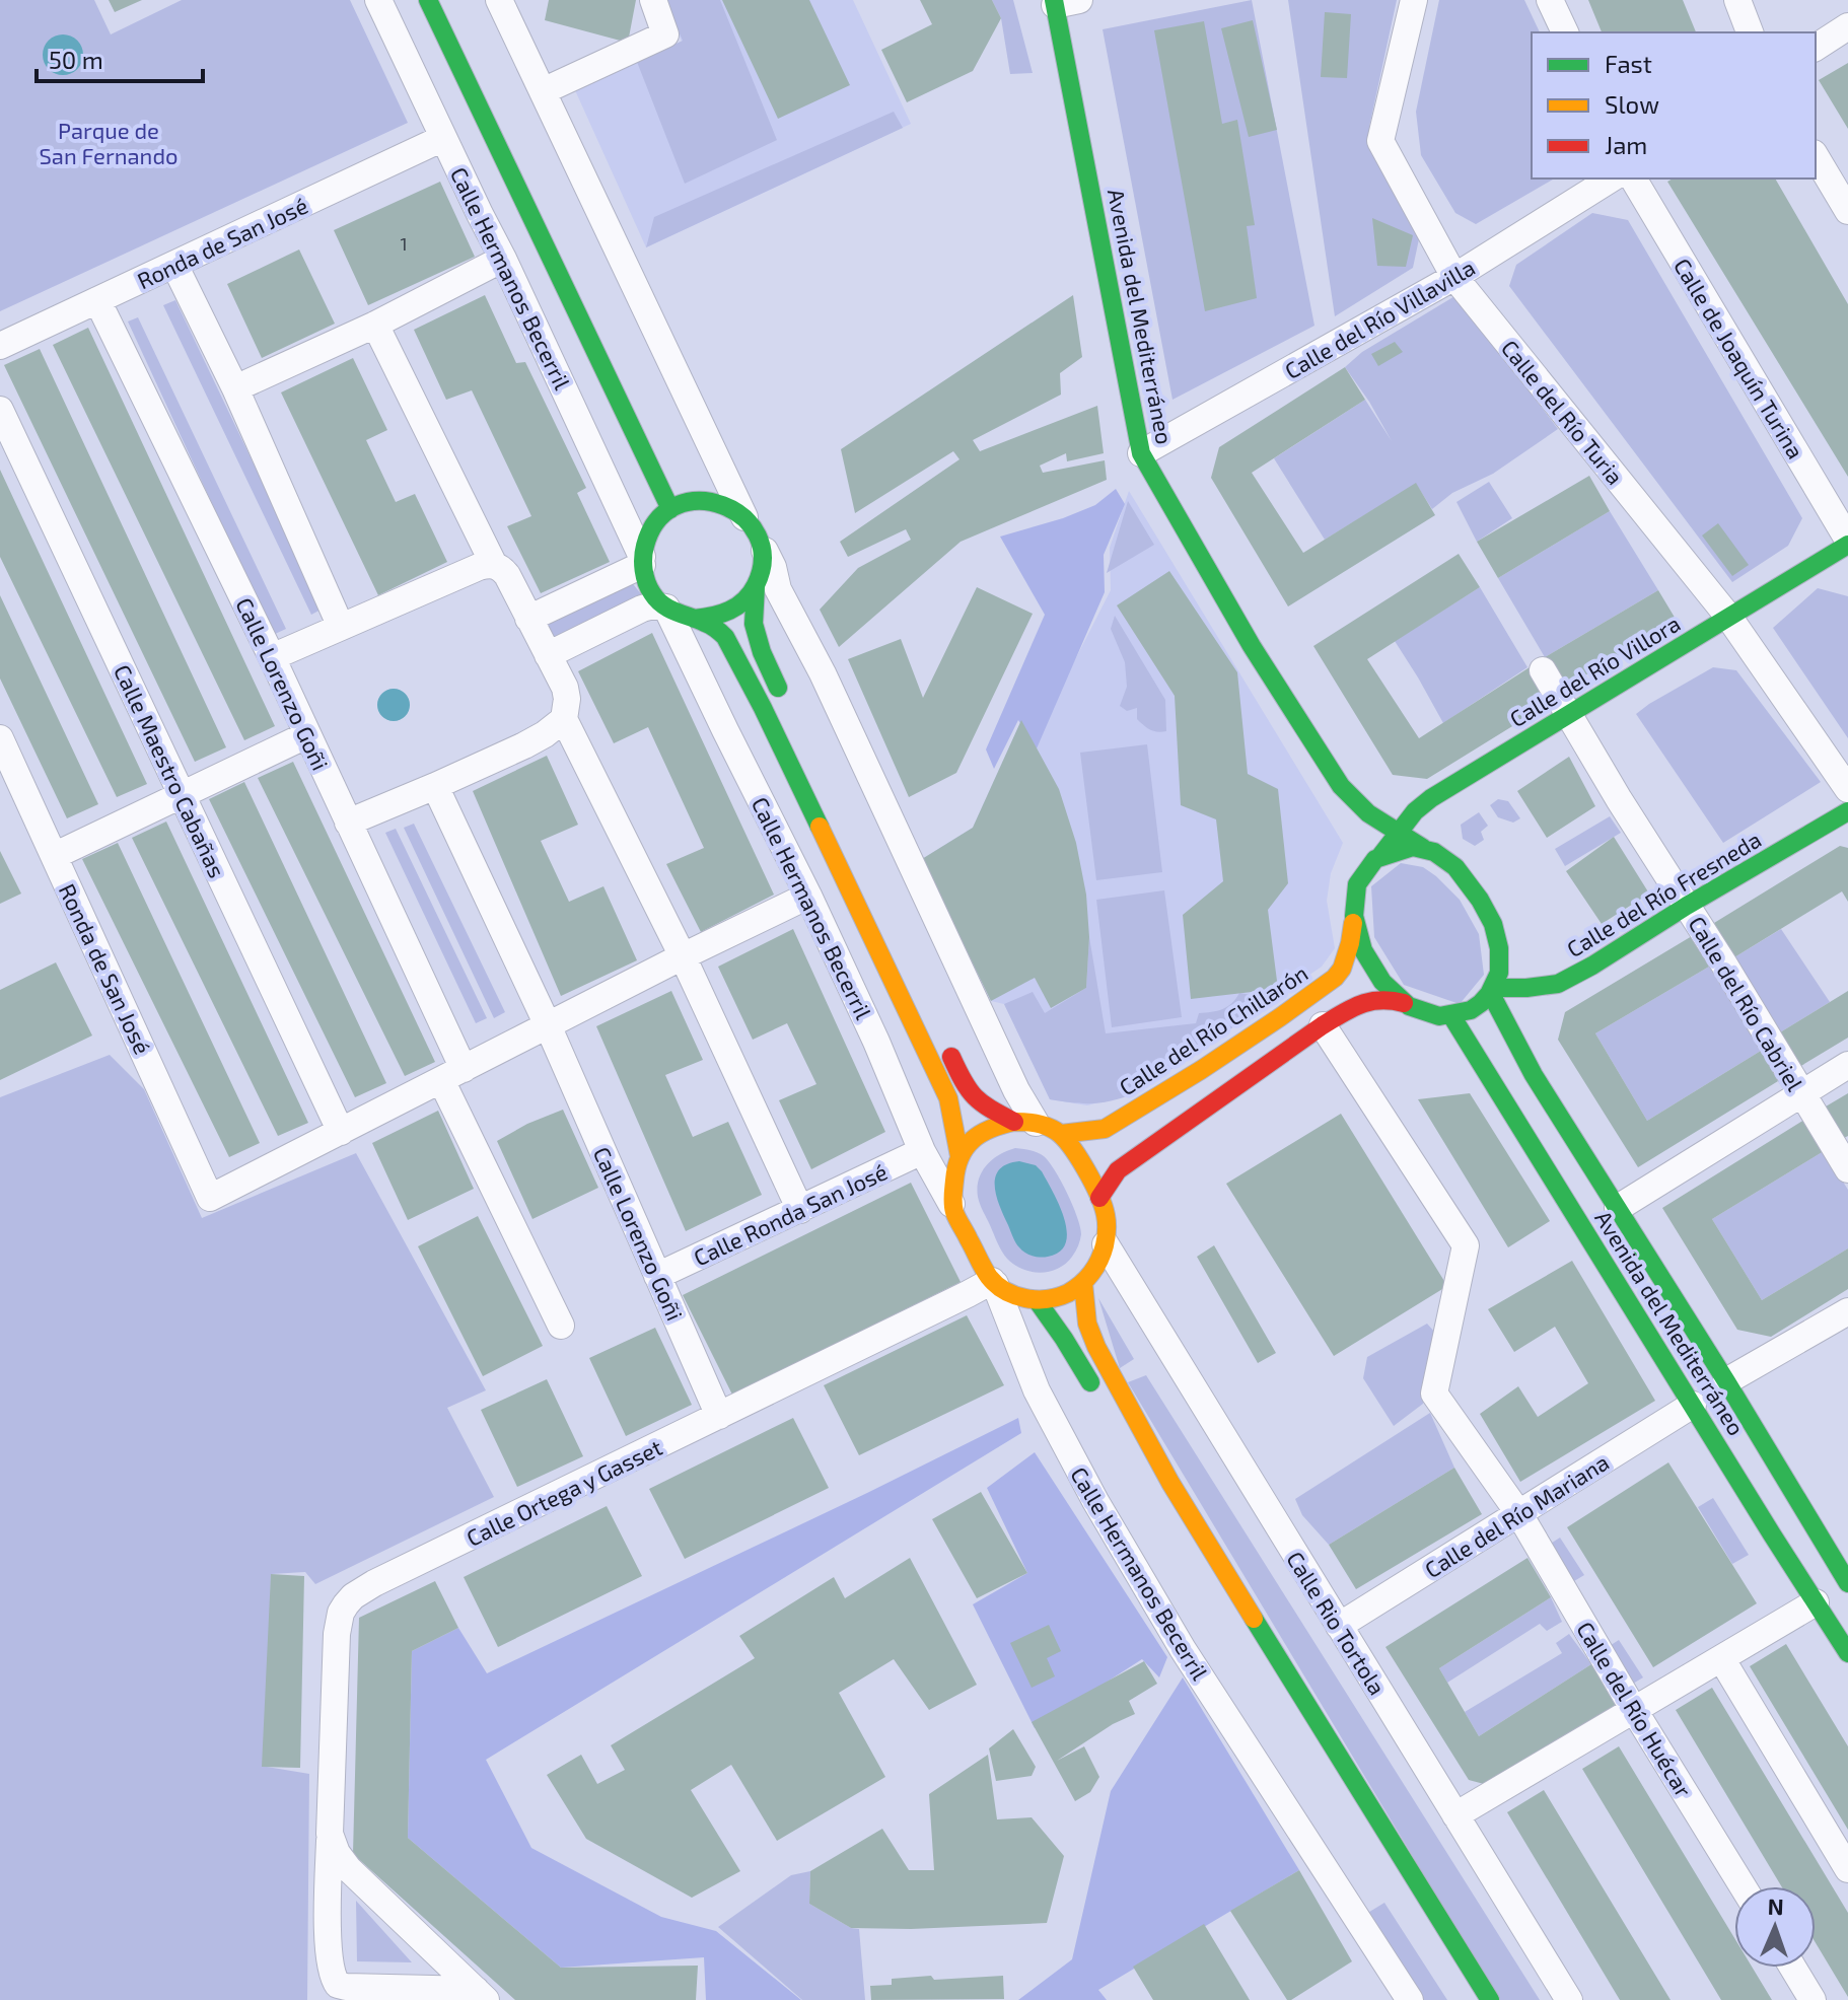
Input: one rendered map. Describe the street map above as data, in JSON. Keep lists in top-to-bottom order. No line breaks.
{"streets":{"street":["Ronda de San José","Calle Hermanos Becerril","Avenida del Mediterráneo","Calle del Río Villavilla","Calle de Joaquín Turina","Calle del Río Turia","Calle del Río Villora","Calle Lorenzo Goñi","Calle Maestro Cabañas","Calle del Río Fresneda","Calle del Río Cabriel","Calle del Río Chillarón","Calle Ronda San José","Calle Ortega y Gasset","Calle del Río Mariana","Calle Rio Tortola","Calle del Río Huécar"]},"crossings":[["Ronda de San José","Calle Hermanos Becerril"],["Ronda de San José","Calle Lorenzo Goñi"],["Ronda de San José","Calle Maestro Cabañas"],["Calle Hermanos Becerril","Calle del Río Chillarón"],["Calle Hermanos Becerril","Calle Ronda San José"],["Calle Hermanos Becerril","Calle Ortega y Gasset"],["Calle Hermanos Becerril","Calle Rio Tortola"],["Avenida del Mediterráneo","Calle del Río Villavilla"],["Avenida del Mediterráneo","Calle del Río Villora"],["Avenida del Mediterráneo","Calle del Río Fresneda"],["Avenida del Mediterráneo","Calle del Río Chillarón"],["Avenida del Mediterráneo","Calle del Río Mariana"],["Calle del Río Villavilla","Calle del Río Turia"],["Calle de Joaquín Turina","Calle del Río Villora"],["Calle del Río Turia","Calle del Río Villora"],["Calle del Río Villora","Calle del Río Fresneda"],["Calle del Río Villora","Calle del Río Cabriel"],["Calle del Río Villora","Calle del Río Chillarón"],["Calle Lorenzo Goñi","Calle Ronda San José"],["Calle Lorenzo Goñi","Calle Ortega y Gasset"],["Calle del Río Fresneda","Calle del Río Cabriel"],["Calle del Río Fresneda","Calle del Río Chillarón"],["Calle del Río Chillarón","Calle Ortega y Gasset"],["Calle del Río Chillarón","Calle Rio Tortola"],["Calle Ortega y Gasset","Calle Rio Tortola"],["Calle del Río Mariana","Calle Rio Tortola"],["Calle del Río Mariana","Calle del Río Huécar"]],"parks":["Parque de San Fernando"],"house_numbers":["1"],"legend":["Fast","Slow","Jam"],"scale_bar":"50 m","north":"top"}
